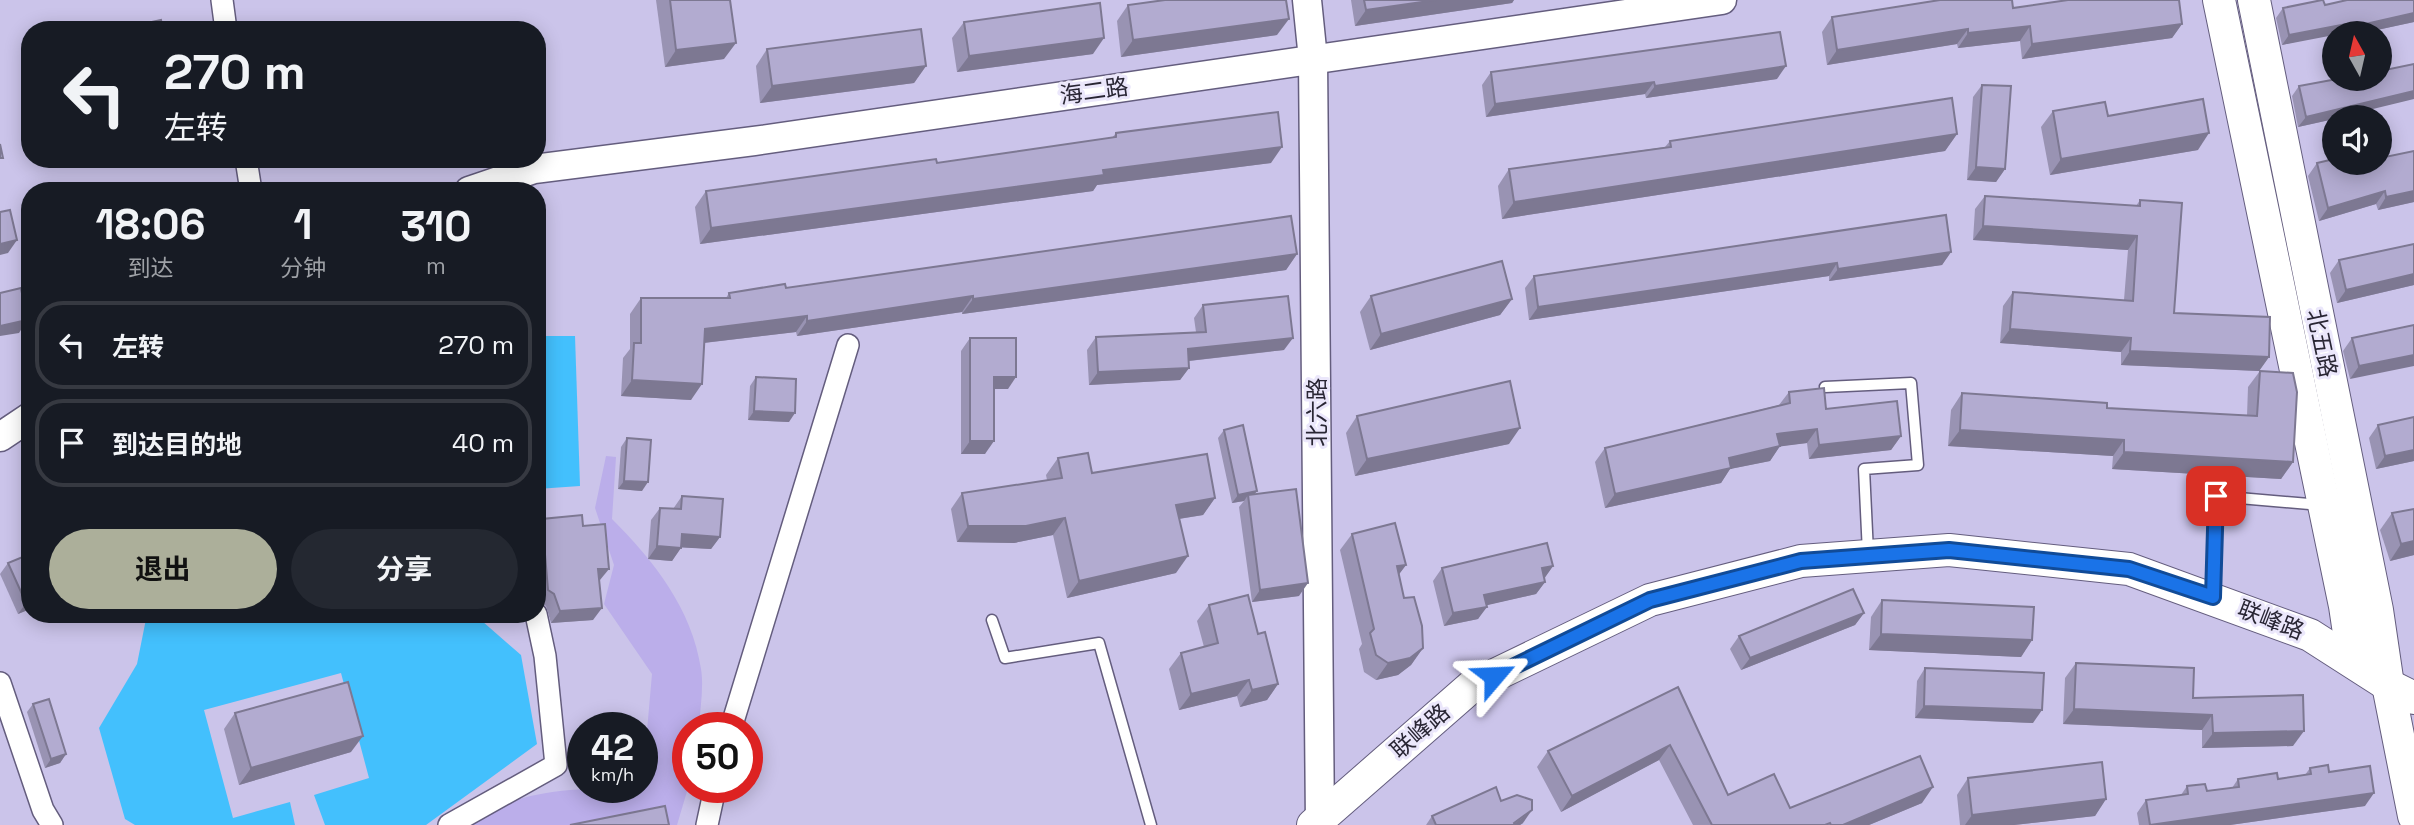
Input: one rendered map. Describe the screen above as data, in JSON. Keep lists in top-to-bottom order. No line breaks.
{"streets":{"main road":["北五路","联峰路"],"street":["海二路","北六路"]},"crossings":[["海二路","北六路"],["北五路","联峰路"],["北六路","联峰路"]],"north":"top","page":{"turn":["270 m","左转"],"eta":["18:06","到达","1","分钟","310","m"],"list":[{"name":"左转","value":"270 m"},{"name":"到达目的地","value":"40 m"}],"buttons":["退出","分享"],"speed":"42 km/h","limit":"50"}}
